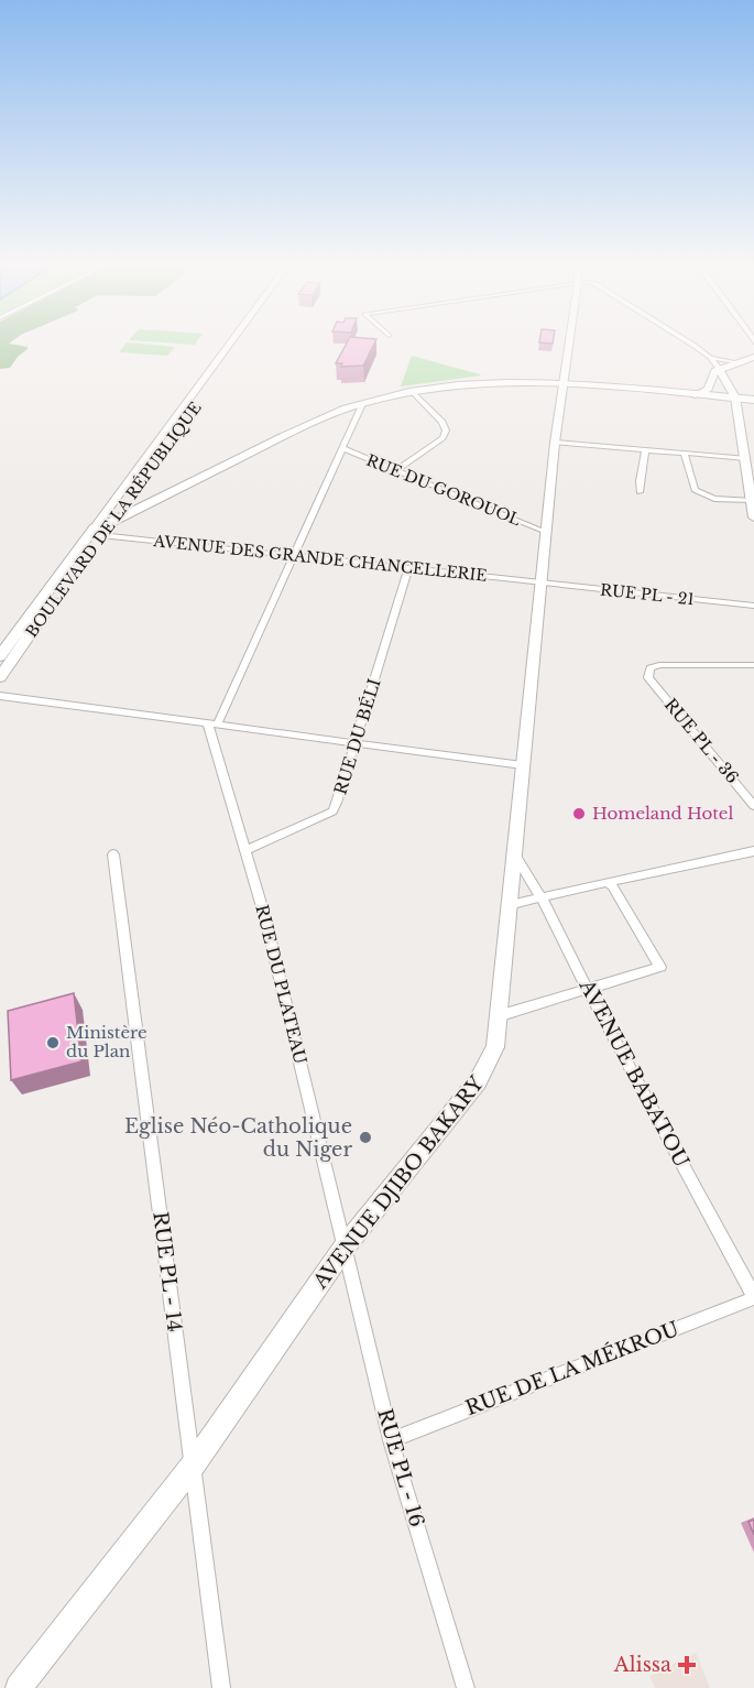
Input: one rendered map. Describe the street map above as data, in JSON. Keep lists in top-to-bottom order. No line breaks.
{"streets":{"main road":["BOULEVARD DE LA RÉPUBLIQUE"],"street":["RUE DU GOROUOL","AVENUE DES GRANDE CHANCELLERIE","RUE PL - 21","RUE DU BÉLI","RUE PL - 36","RUE DU PLATEAU","AVENUE BABATOU","AVENUE DJIBO BAKARY","RUE PL - 14","RUE DE LA MÉKROU","RUE PL - 16"]},"crossings":[["BOULEVARD DE LA RÉPUBLIQUE","AVENUE DES GRANDE CHANCELLERIE"],["AVENUE DES GRANDE CHANCELLERIE","RUE PL - 21"],["AVENUE DES GRANDE CHANCELLERIE","RUE DU BÉLI"],["AVENUE DES GRANDE CHANCELLERIE","AVENUE DJIBO BAKARY"],["RUE PL - 21","AVENUE DJIBO BAKARY"],["RUE DU BÉLI","RUE DU PLATEAU"],["RUE DU PLATEAU","AVENUE DJIBO BAKARY"],["RUE DU PLATEAU","RUE PL - 16"],["AVENUE BABATOU","AVENUE DJIBO BAKARY"],["AVENUE BABATOU","RUE DE LA MÉKROU"],["AVENUE DJIBO BAKARY","RUE PL - 14"],["AVENUE DJIBO BAKARY","RUE PL - 16"],["RUE DE LA MÉKROU","RUE PL - 16"]],"places":{"other":["Homeland Hotel","Ministère du Plan","Eglise Néo-Catholique du Niger"],"health":["Alissa"]}}
